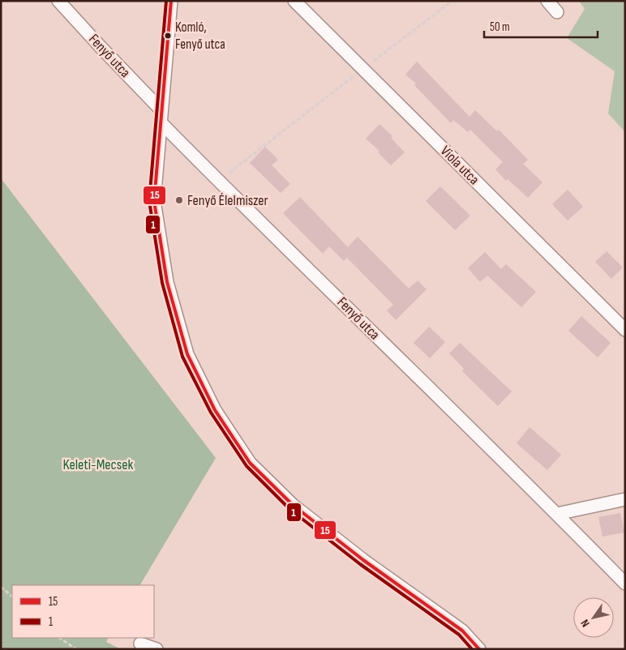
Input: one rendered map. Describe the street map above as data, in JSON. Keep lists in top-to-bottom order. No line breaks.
{"streets":{"street":["Fenyő utca","Viola utca"]},"parks":["Keleti-Mecsek"],"places":["Komló, Fenyő utca","Fenyő Élelmiszer"],"lines":["transit line 15","transit line 1"],"legend":["15","1"],"scale_bar":"50 m","north":"bottom left"}
